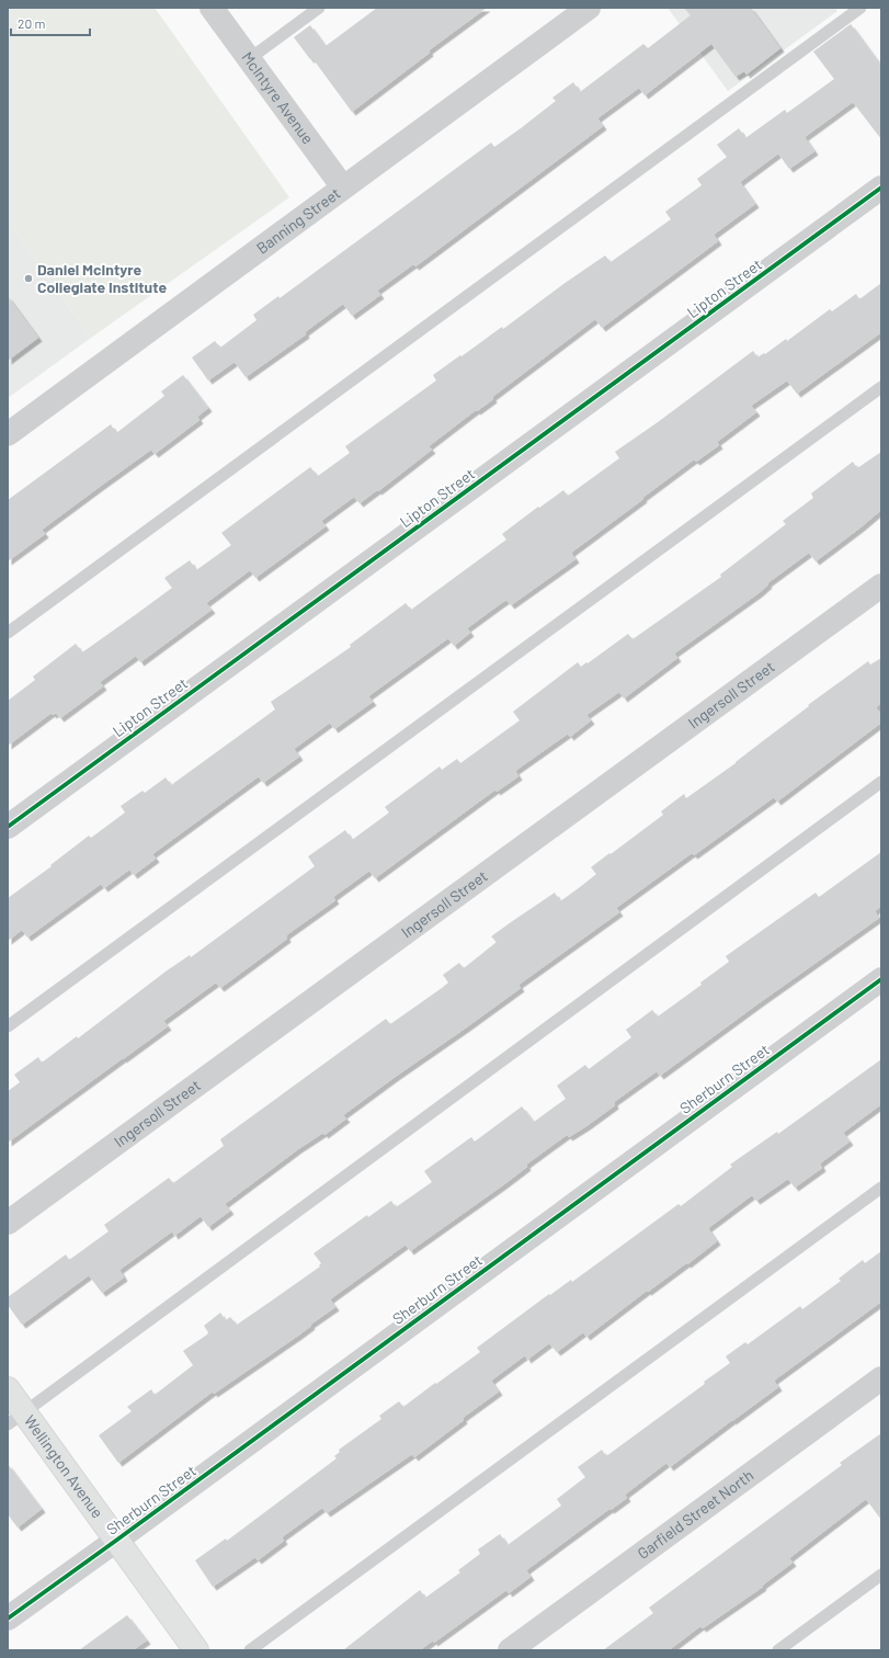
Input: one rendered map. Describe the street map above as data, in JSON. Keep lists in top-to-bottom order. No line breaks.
{"streets":{"street":["McIntyre Avenue","Banning Street","Lipton Street","Ingersoll Street","Sherburn Street","Wellington Avenue","Garfield Street North"]},"crossings":[["McIntyre Avenue","Banning Street"],["Sherburn Street","Wellington Avenue"]],"places":["Daniel McIntyre Collegiate Institute"],"scale_bar":"20 m"}
